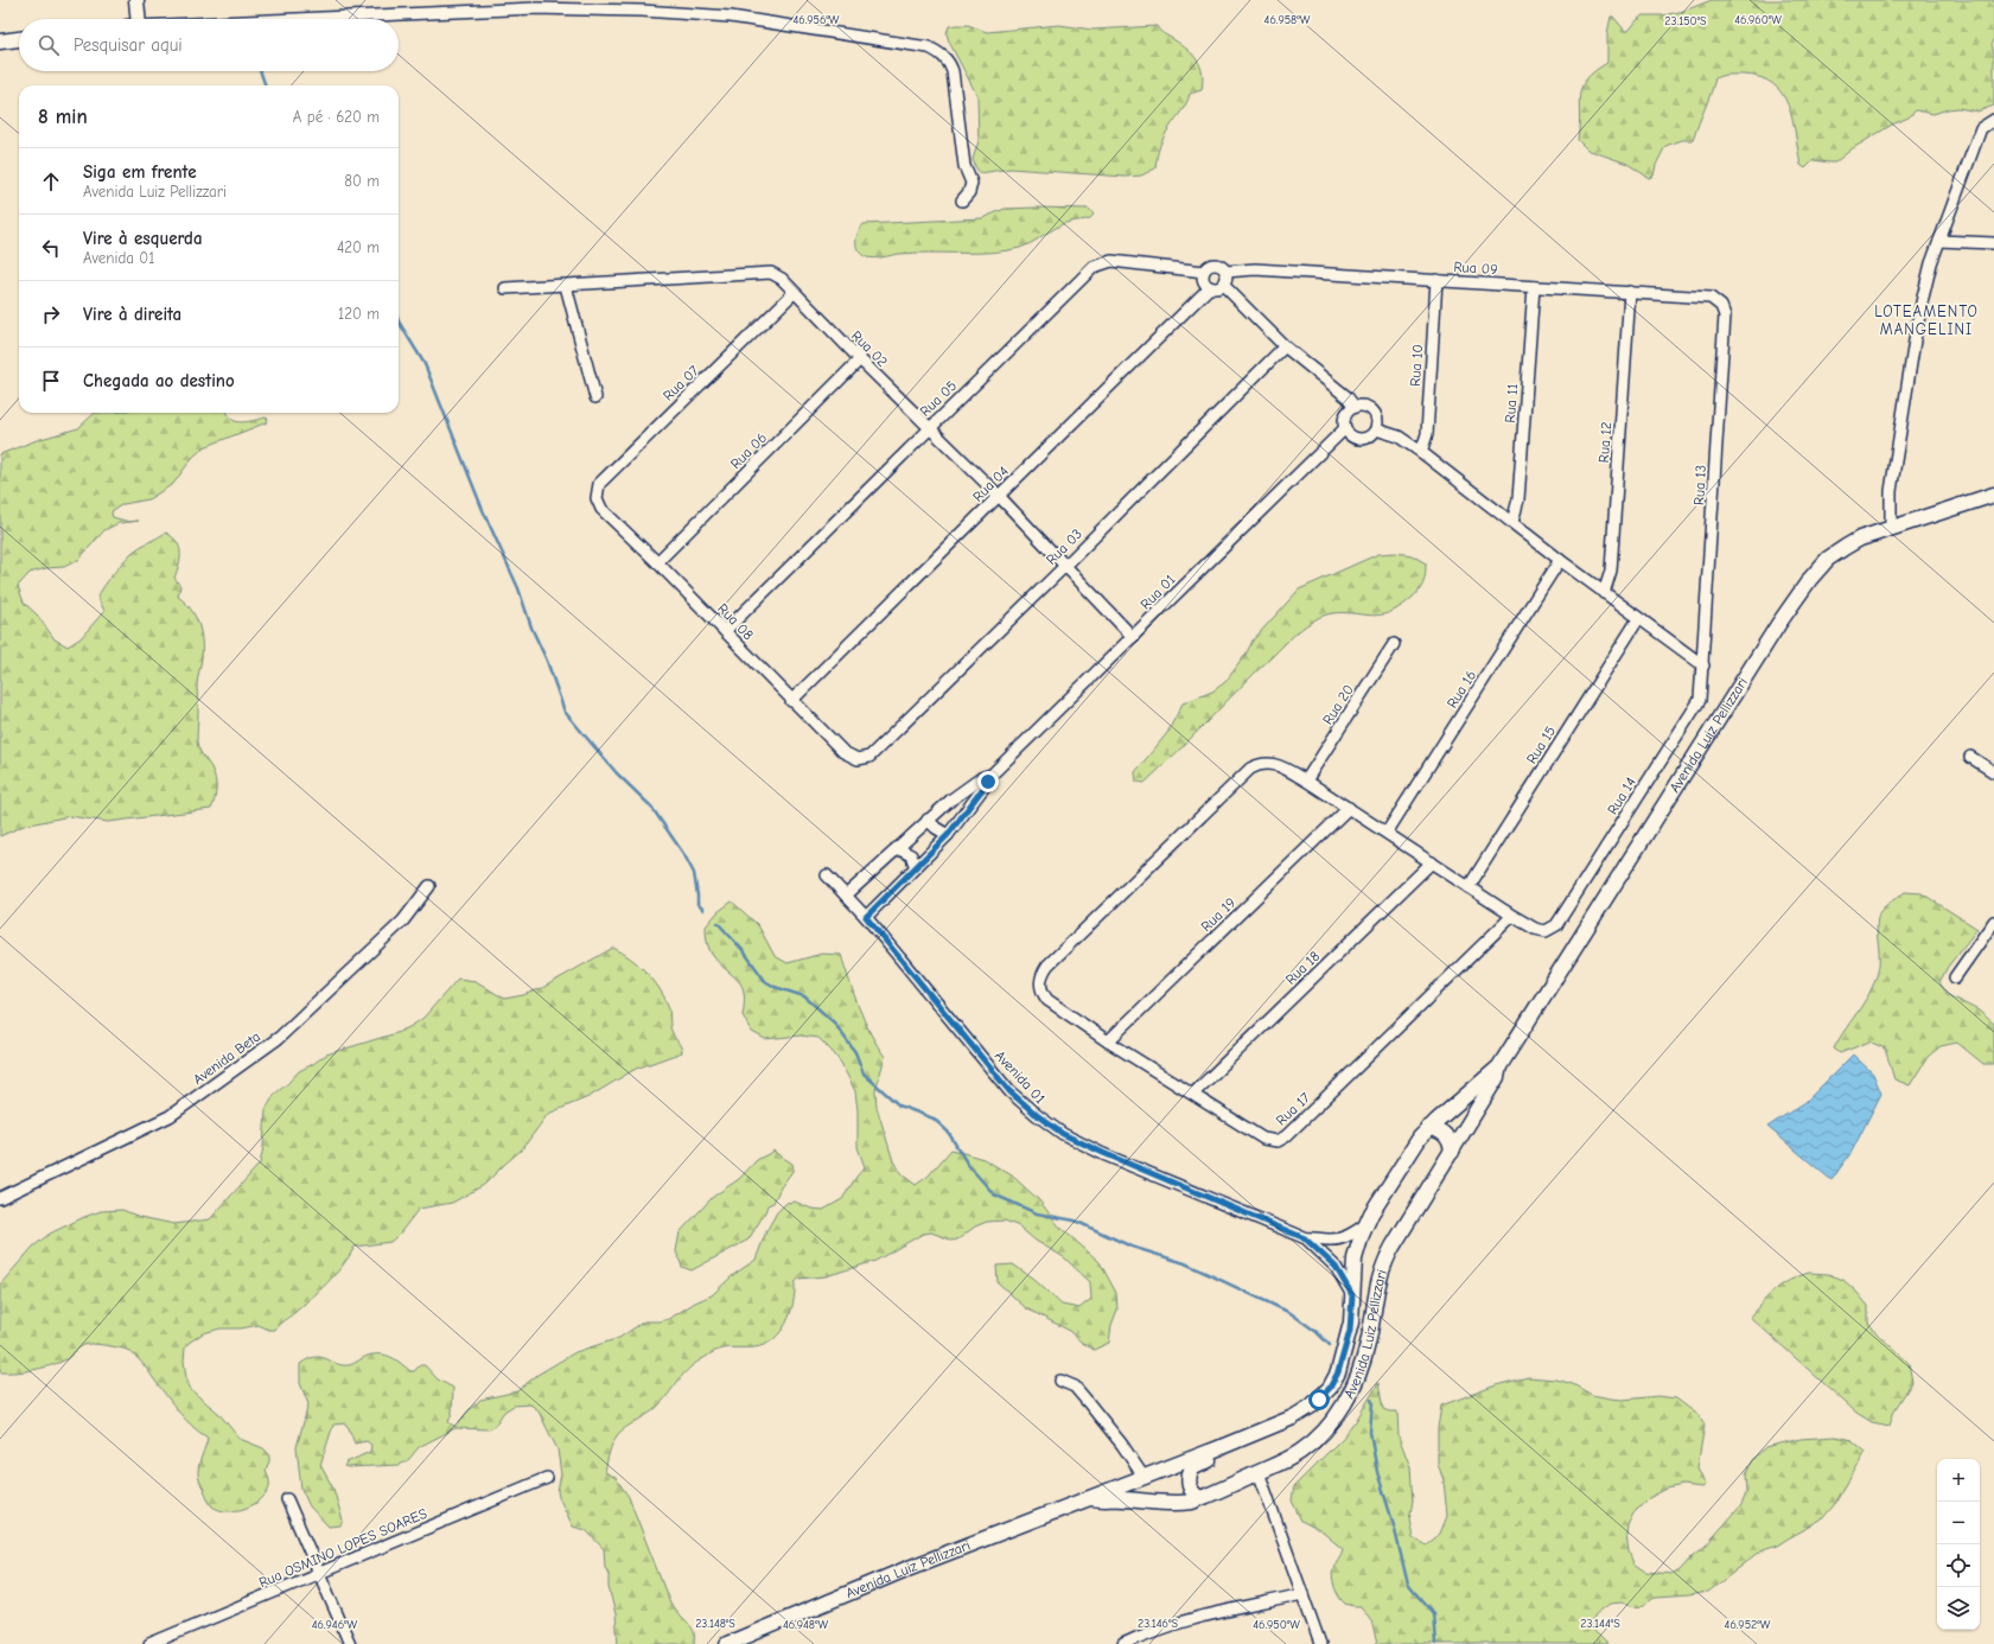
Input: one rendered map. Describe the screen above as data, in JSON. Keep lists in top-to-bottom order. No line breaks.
{"streets":{"main road":["Avenida Luiz Pellizzari"],"street":["Rua 09","Rua 02","Rua 10","Rua 07","Rua 05","Rua 11","Rua 12","Rua 06","Rua 04","Rua 13","Rua 03","Rua 01","Rua 08","Rua 16","Rua 20","Rua 15","Rua 14","Rua 19","Rua 18","Avenida Beta","Avenida 01","Rua 17","Rua OSMINO LOPES SOARES"]},"crossings":[["Rua 09","Rua 10"],["Rua 09","Rua 05"],["Rua 09","Rua 11"],["Rua 09","Rua 12"],["Rua 09","Rua 04"],["Rua 09","Rua 13"],["Rua 02","Rua 07"],["Rua 02","Rua 05"],["Rua 02","Rua 06"],["Rua 02","Rua 04"],["Rua 02","Rua 03"],["Rua 02","Rua 01"],["Rua 07","Rua 08"],["Rua 05","Rua 04"],["Rua 05","Rua 08"],["Rua 06","Rua 08"],["Rua 04","Rua 08"],["Rua 13","Rua 14"],["Rua 03","Rua 08"],["Rua 20","Rua 17"],["Avenida Luiz Pellizzari","Avenida 01"],["Rua 14","Rua 17"],["Rua 19","Rua 17"],["Rua 18","Rua 17"]],"districts":["LOTEAMENTO MANGELINI"],"page":{"search":"Pesquisar aqui","heading":["8 min","A pé · 620 m"],"list":[["Siga em frente","Avenida Luiz Pellizzari","80 m"],["Vire à esquerda","Avenida 01","420 m"],["Vire à direita","120 m"],"Chegada ao destino"],"map_buttons":["+","−"]},"coordinates":["46.956°W","46.958°W","46.960°W","23.150°S","23.148°S","23.146°S","23.144°S","46.946°W","46.948°W","46.950°W","46.952°W"]}
